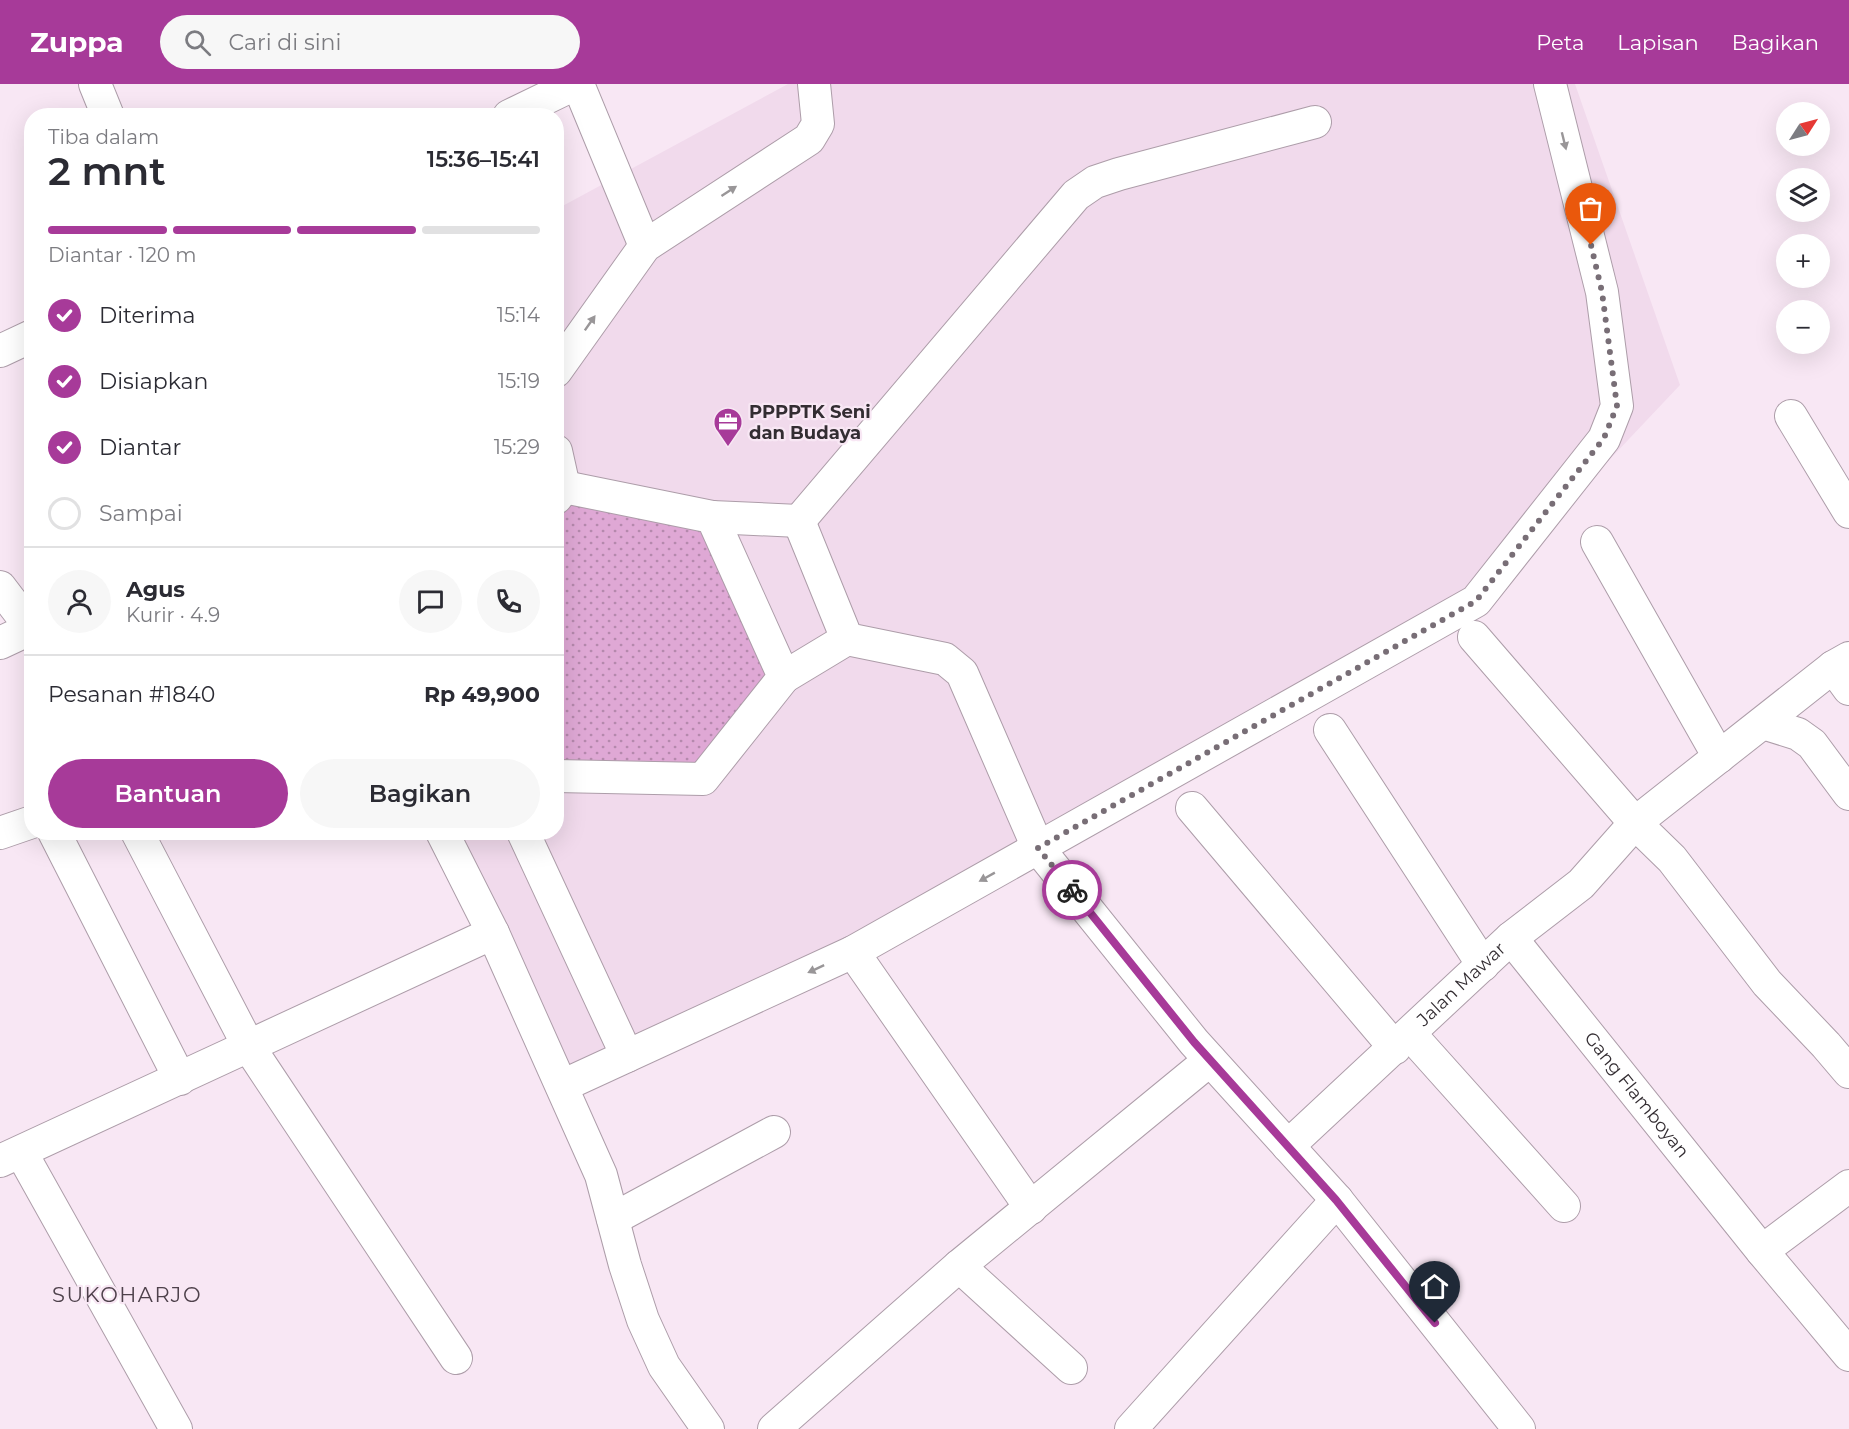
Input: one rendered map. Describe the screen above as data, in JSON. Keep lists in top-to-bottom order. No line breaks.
{"streets":{"street":["Jalan Mawar","Gang Flamboyan"]},"crossings":[["Jalan Mawar","Gang Flamboyan"]],"districts":["SUKOHARJO"],"places":{"office":["PPPPTK Seni dan Budaya"]},"north":"top right","page":{"header":"Zuppa","search":"Cari di sini","nav":["Peta","Lapisan","Bagikan"],"map_buttons":["+","−"],"heading":["2 mnt","Tiba dalam","15:36–15:41"],"panel":["Agus","Kurir · 4.9","Pesanan #1840","Rp 49,900"],"bar":"Diantar · 120 m","list":[["Diterima","15:14"],["Disiapkan","15:19"],["Diantar","15:29"],"Sampai"],"buttons":["Bantuan","Bagikan"]}}
